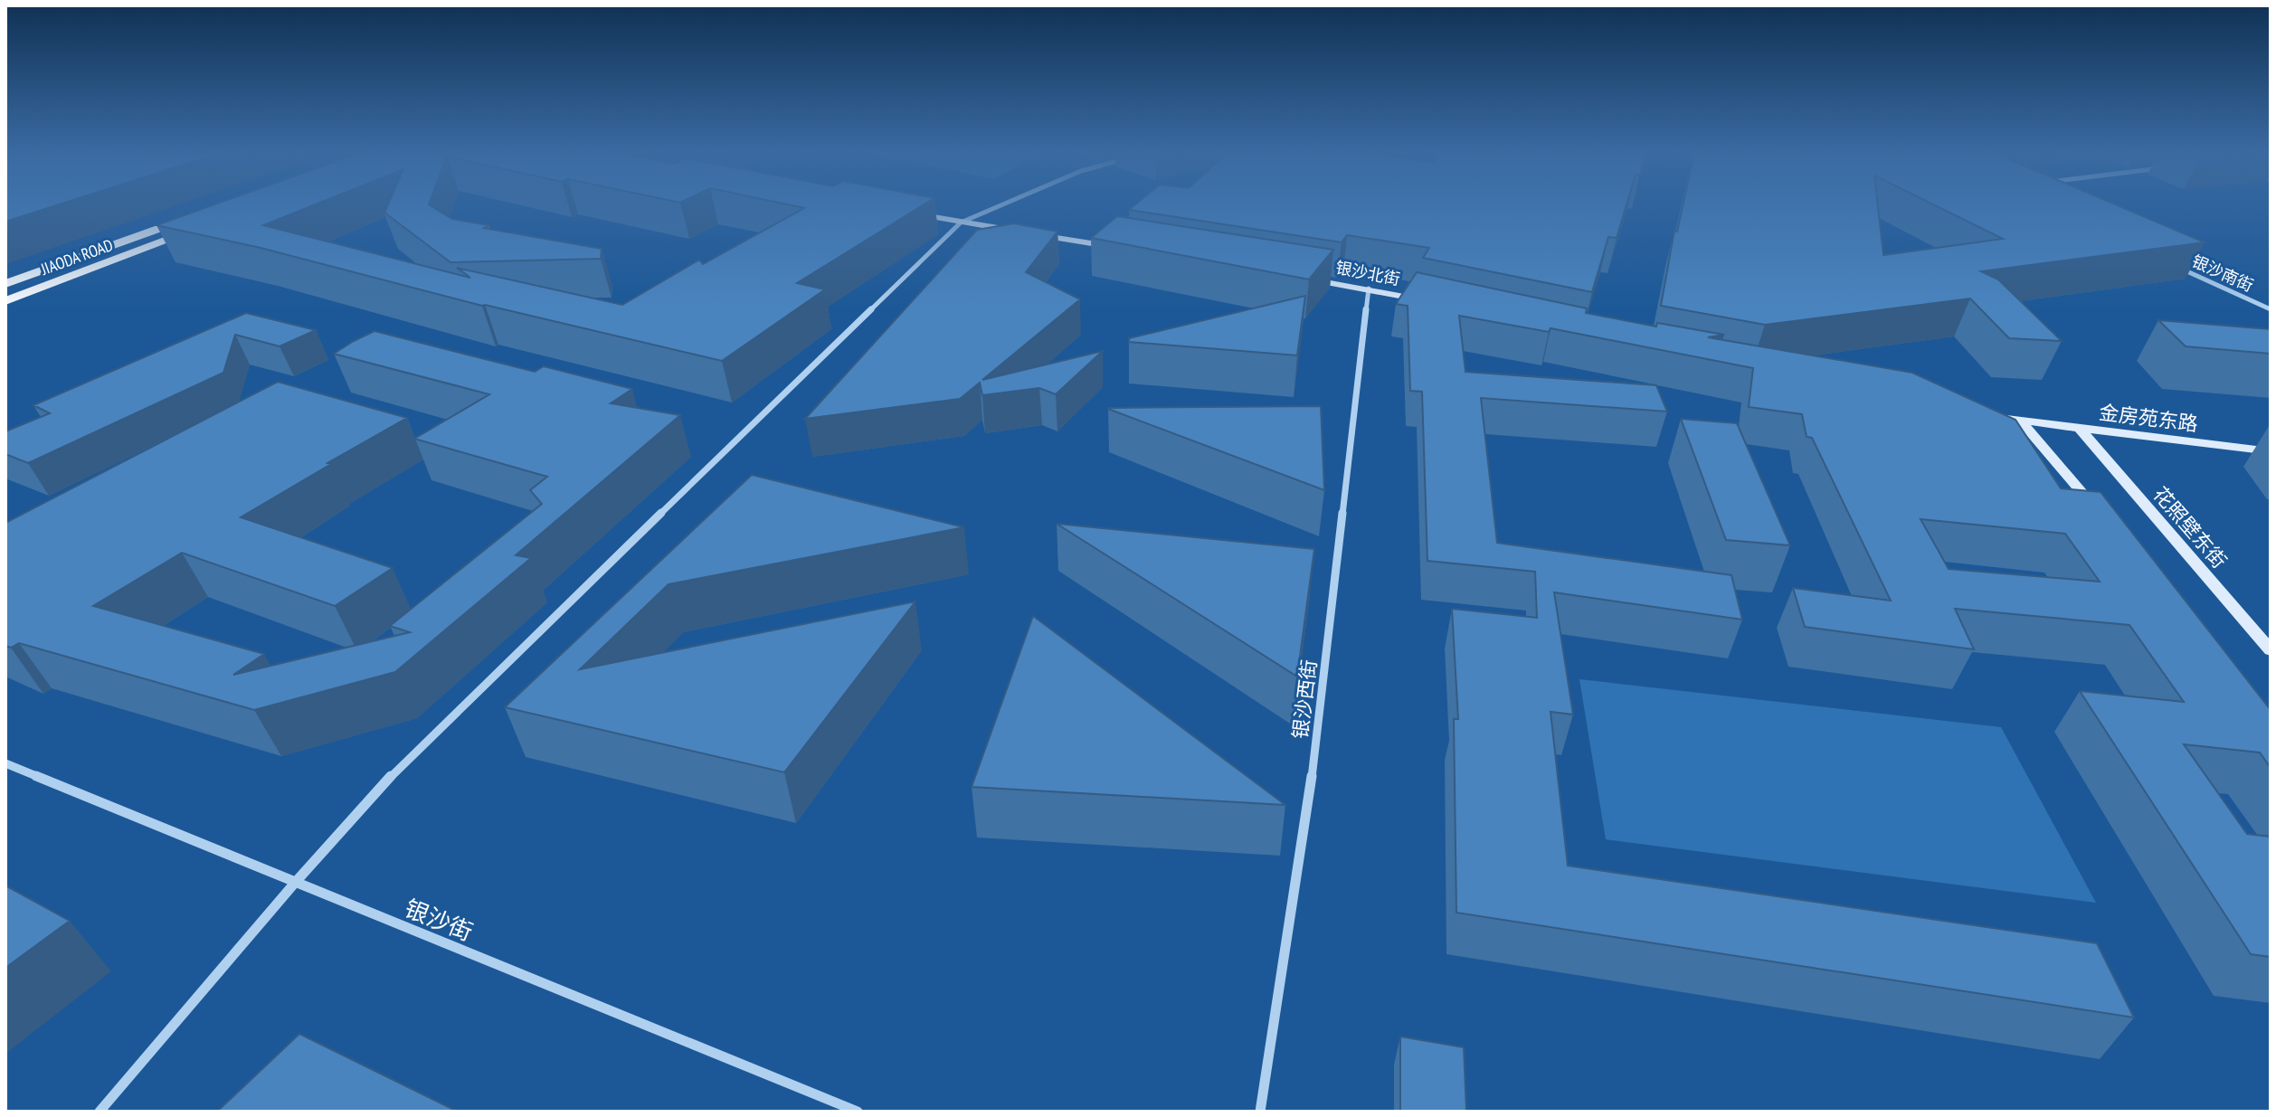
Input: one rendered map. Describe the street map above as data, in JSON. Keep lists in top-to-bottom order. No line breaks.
{"streets":{"main road":["JIAODA ROAD"],"street":["银沙北街","银沙南街","金房苑东路","花照壁东街","银沙西街","银沙街"]},"crossings":[["银沙北街","银沙西街"],["金房苑东路","花照壁东街"]]}
